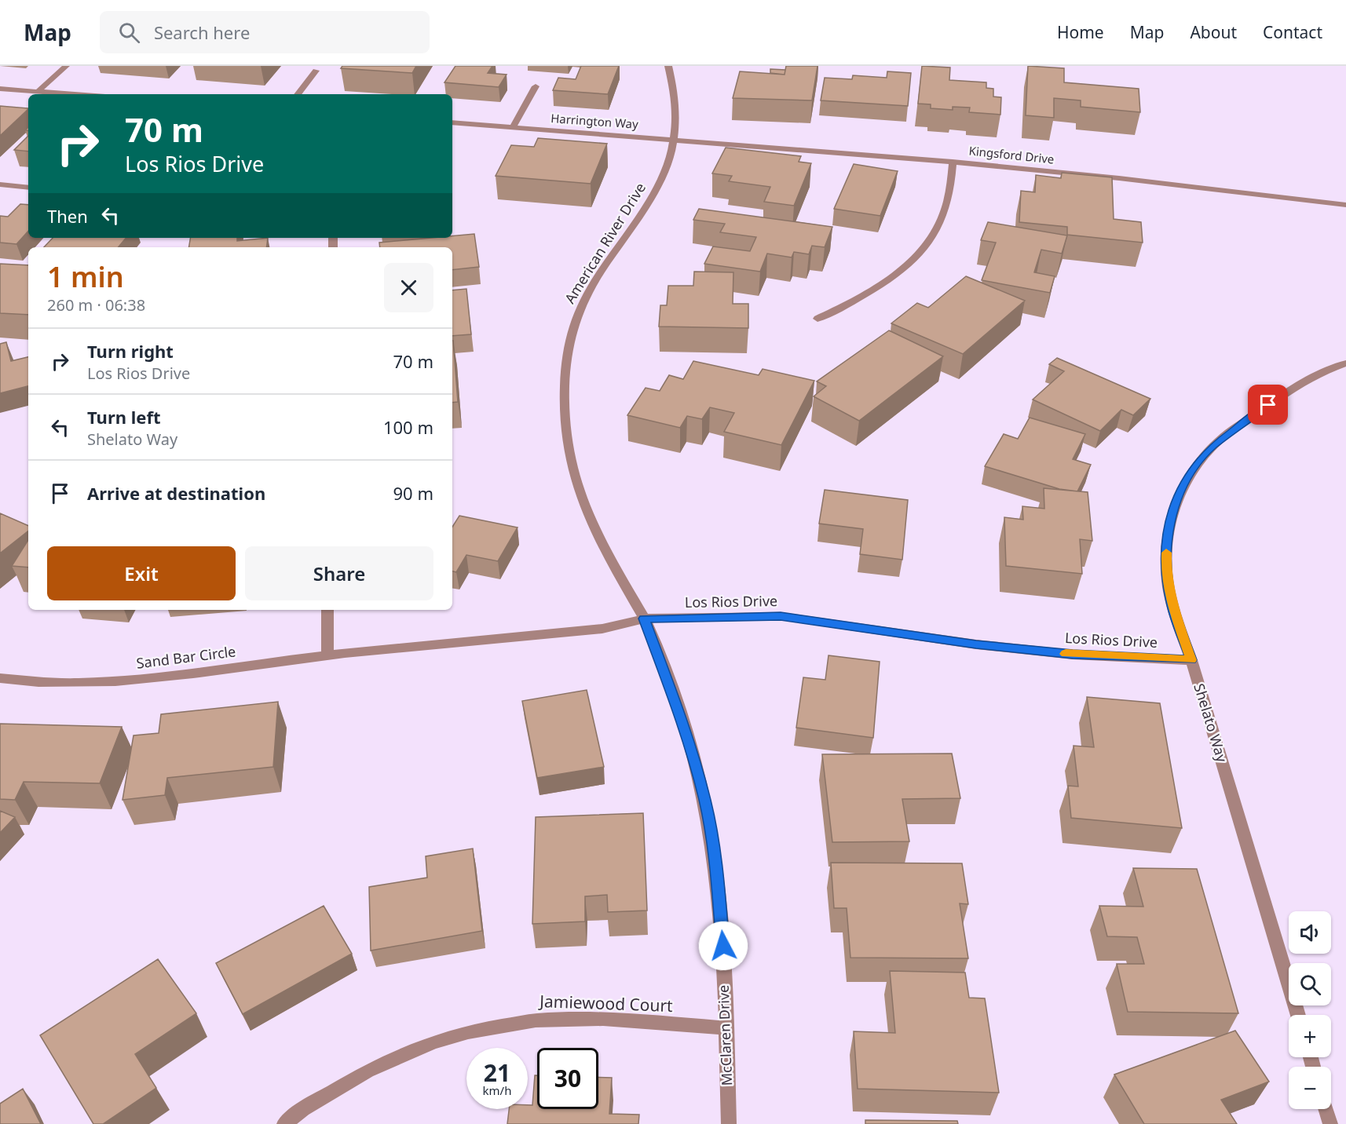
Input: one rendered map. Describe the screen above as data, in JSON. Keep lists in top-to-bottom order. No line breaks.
{"streets":{"street":["Harrington Way","Kingsford Drive","American River Drive","Los Rios Drive","Sand Bar Circle","Shelato Way","Jamiewood Court","McClaren Drive"]},"crossings":[["Harrington Way","Kingsford Drive"],["Harrington Way","American River Drive"],["Kingsford Drive","American River Drive"],["American River Drive","Los Rios Drive"],["American River Drive","McClaren Drive"],["Los Rios Drive","Sand Bar Circle"],["Los Rios Drive","Shelato Way"],["Los Rios Drive","McClaren Drive"],["Jamiewood Court","McClaren Drive"]],"page":{"header":"Map","search":"Search here","nav":["Home","Map","About","Contact"],"turn":["70 m","Los Rios Drive"],"then":"Then","heading":["1 min","260 m · 06:38"],"list":[{"name":"Turn right","note":"Los Rios Drive","value":"70 m"},{"name":"Turn left","note":"Shelato Way","value":"100 m"},{"name":"Arrive at destination","value":"90 m"}],"buttons":["Exit","Share"],"map_buttons":["+","−"],"speed":"21 km/h","limit":"30"}}
